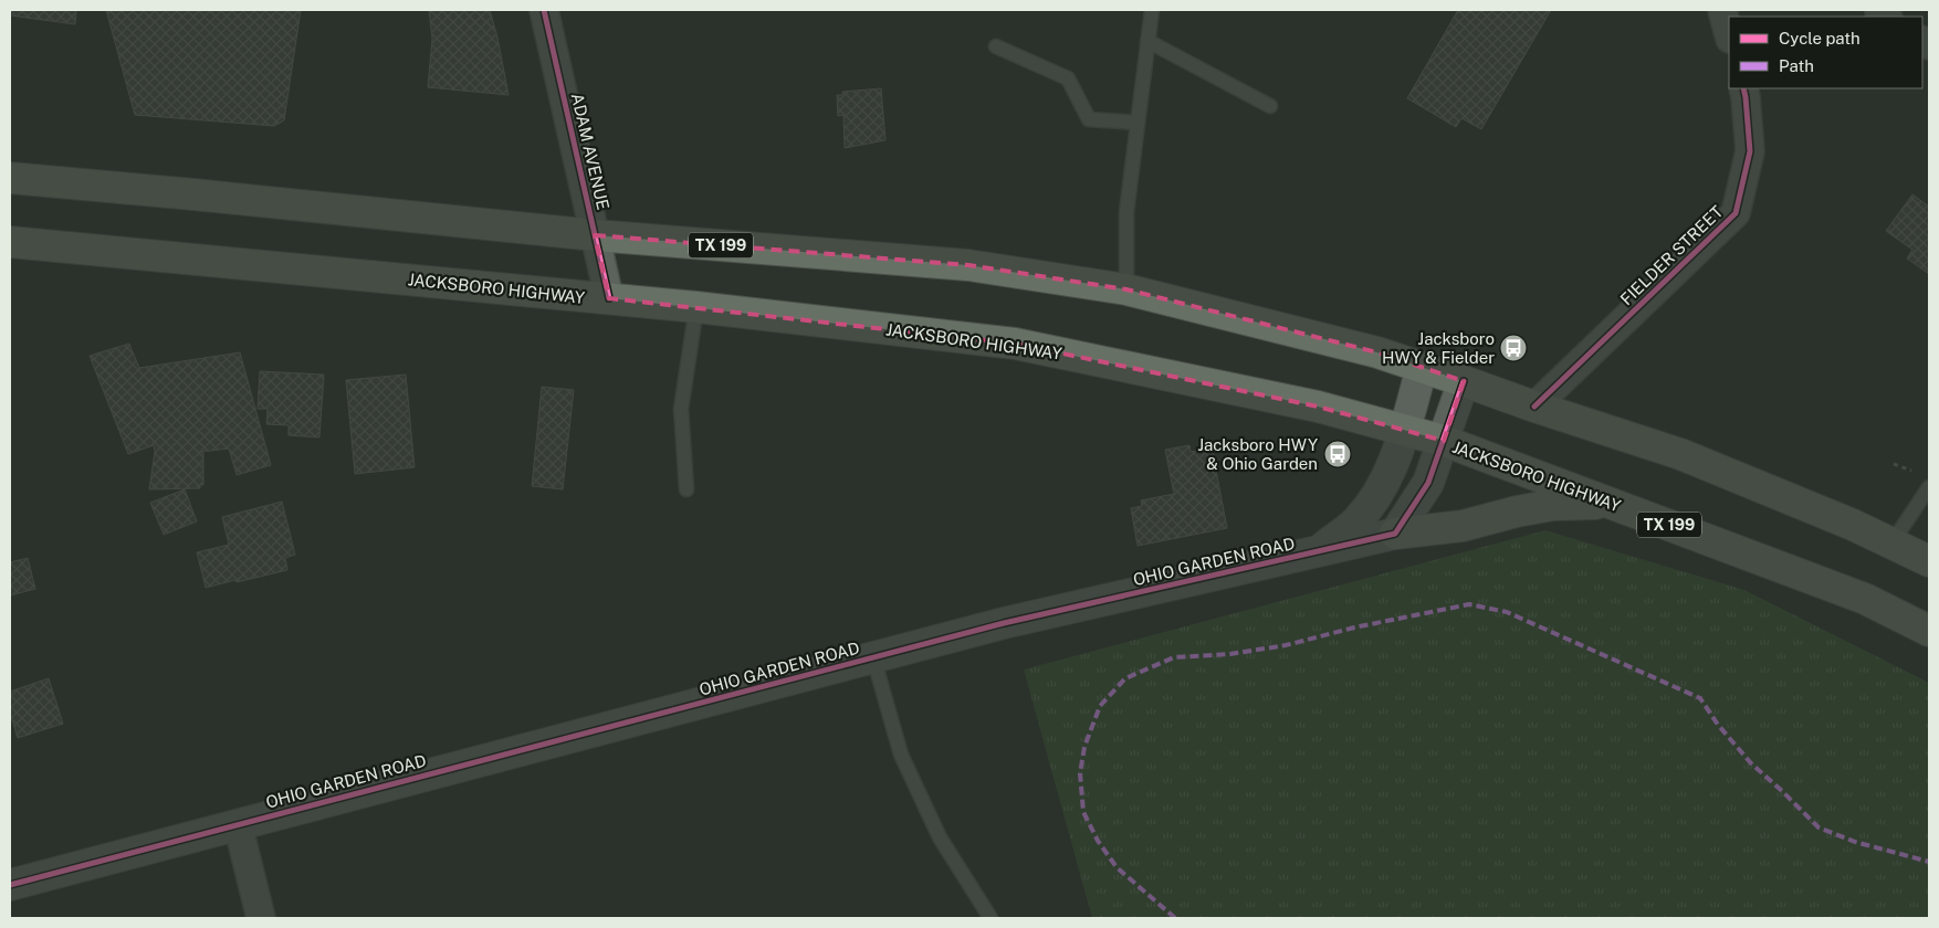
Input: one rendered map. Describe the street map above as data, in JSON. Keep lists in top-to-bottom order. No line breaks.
{"streets":{"main road":["TX 199","JACKSBORO HIGHWAY"],"street":["ADAM AVENUE","FIELDER STREET","OHIO GARDEN ROAD"]},"crossings":[["ADAM AVENUE","TX 199"],["ADAM AVENUE","JACKSBORO HIGHWAY"],["TX 199","FIELDER STREET"],["TX 199","OHIO GARDEN ROAD"],["JACKSBORO HIGHWAY","OHIO GARDEN ROAD"]],"places":{"bus stop":["Jacksboro HWY & Fielder","Jacksboro HWY & Ohio Garden"]},"legend":["Cycle path","Path"]}
